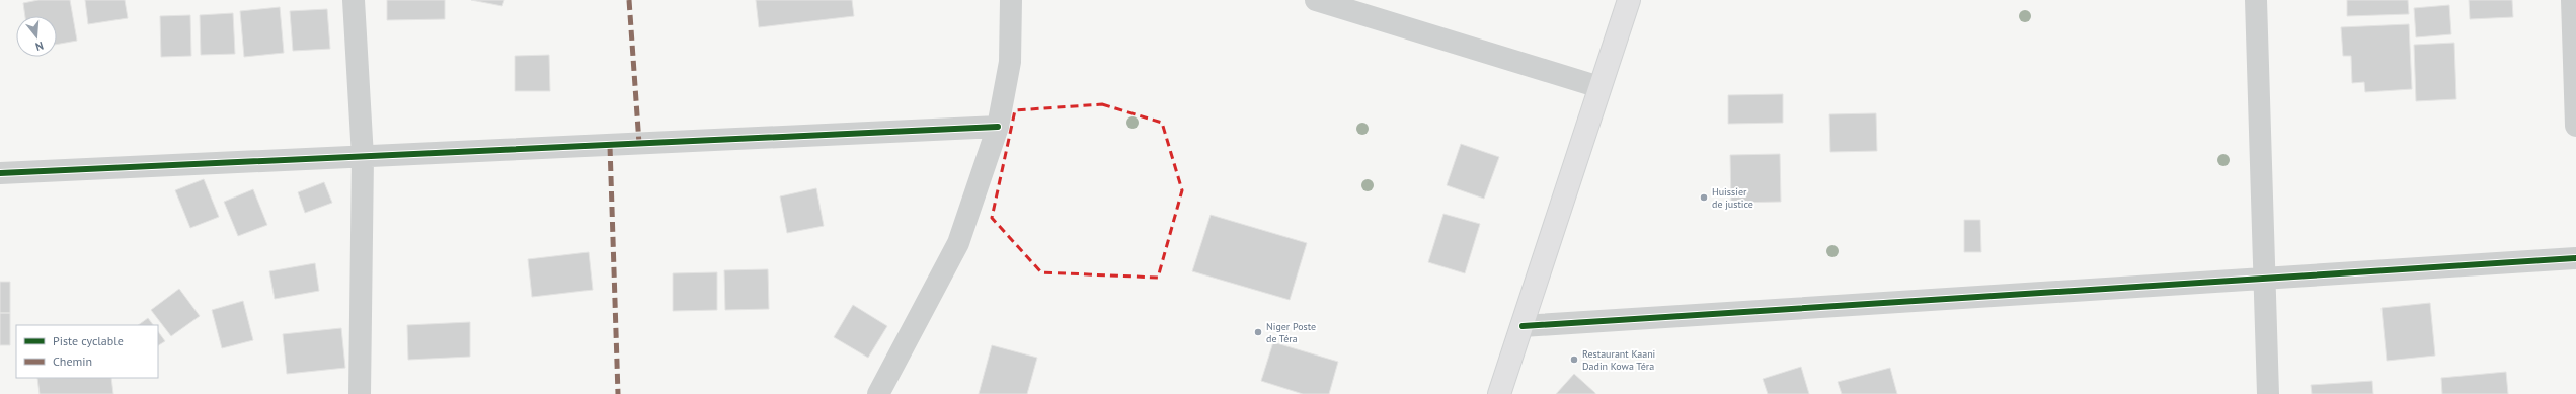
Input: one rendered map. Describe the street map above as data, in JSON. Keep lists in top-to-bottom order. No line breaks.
{"places":["Huissier de justice","Niger Poste de Téra","Restaurant Kaani Dadin Kowa Téra"],"legend":["Piste cyclable","Chemin"],"north":"bottom"}
